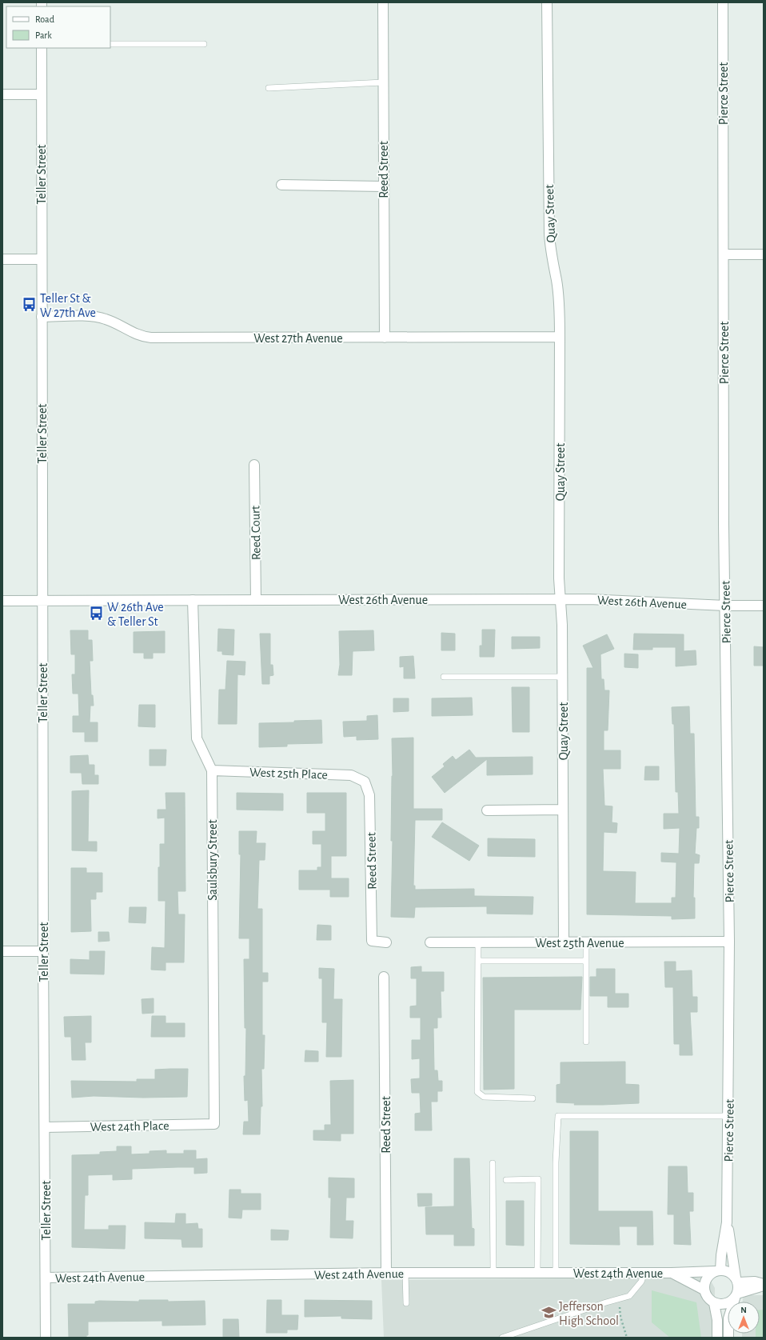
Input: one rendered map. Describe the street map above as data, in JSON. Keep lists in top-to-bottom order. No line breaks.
{"streets":{"street":["Pierce Street","Reed Street","Teller Street","Quay Street","West 27th Avenue","Reed Court","West 26th Avenue","West 25th Place","Saulsbury Street","West 25th Avenue","West 24th Place","West 24th Avenue"]},"crossings":[["Pierce Street","West 26th Avenue"],["Pierce Street","West 25th Avenue"],["Pierce Street","West 24th Avenue"],["Reed Street","West 27th Avenue"],["Reed Street","West 25th Place"],["Reed Street","West 24th Avenue"],["Teller Street","West 27th Avenue"],["Teller Street","West 26th Avenue"],["Teller Street","West 24th Place"],["Teller Street","West 24th Avenue"],["Quay Street","West 27th Avenue"],["Quay Street","West 26th Avenue"],["Quay Street","West 25th Avenue"],["Reed Court","West 26th Avenue"],["West 26th Avenue","Saulsbury Street"],["West 25th Place","Saulsbury Street"],["Saulsbury Street","West 24th Place"]],"places":{"bus stop":["Teller St & W 27th Ave","W 26th Ave & Teller St"],"school or university":["Jefferson High School"]},"legend":["Road","Park"],"north":"top"}
